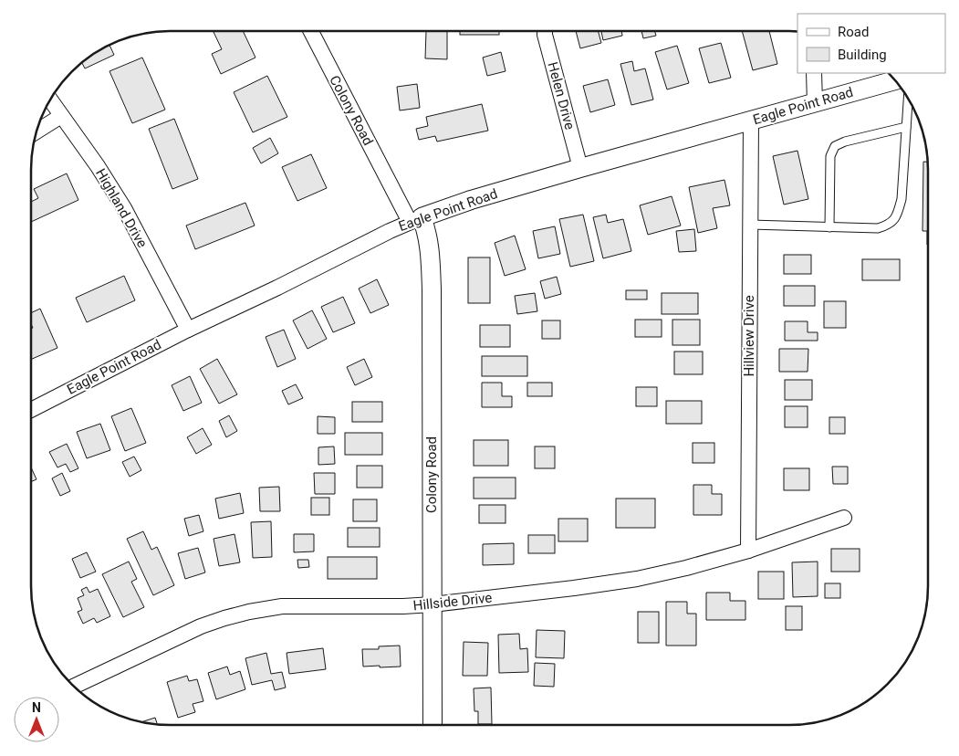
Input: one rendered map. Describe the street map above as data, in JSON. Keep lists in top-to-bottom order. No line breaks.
{"streets":{"street":["Helen Drive","Eagle Point Road","Colony Road","Highland Drive","Hillview Drive","Hillside Drive"]},"crossings":[["Helen Drive","Eagle Point Road"],["Eagle Point Road","Colony Road"],["Eagle Point Road","Highland Drive"],["Eagle Point Road","Hillview Drive"],["Colony Road","Hillside Drive"],["Hillview Drive","Hillside Drive"]],"legend":["Road","Building"],"north":"top"}
